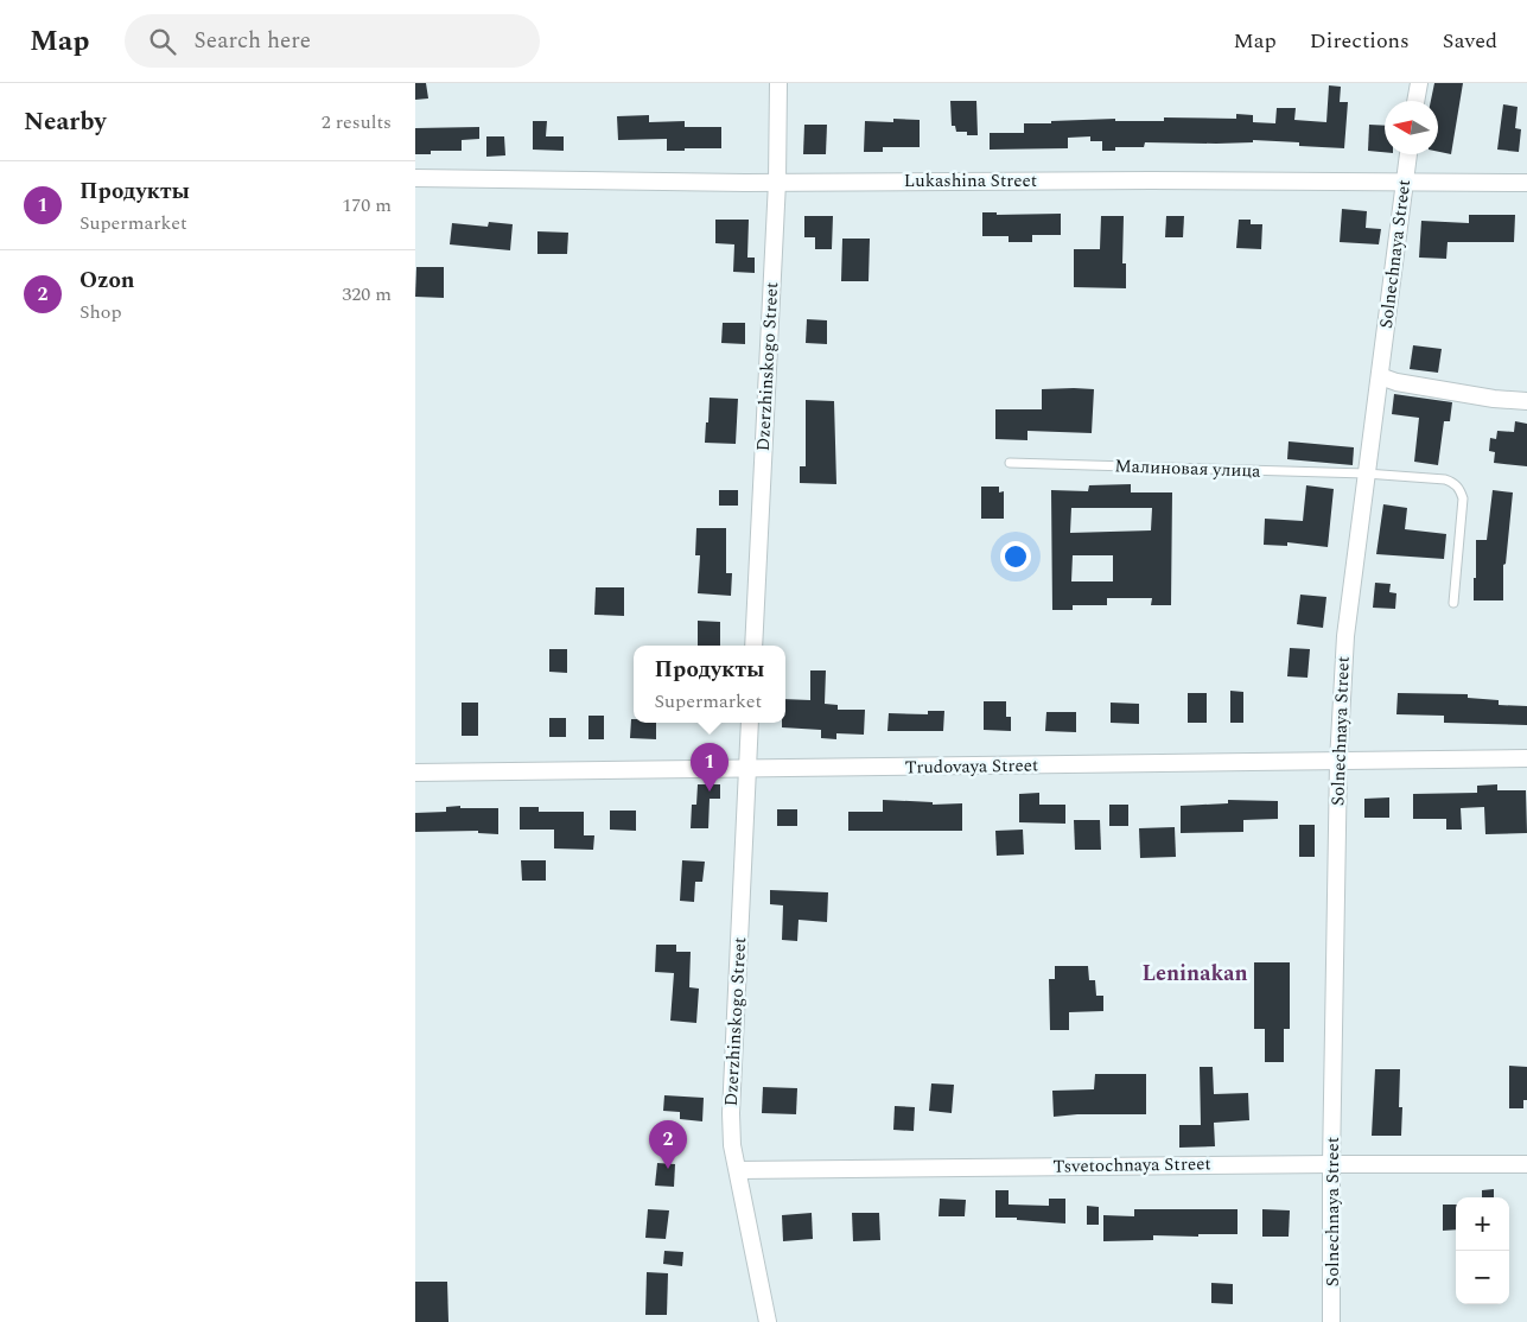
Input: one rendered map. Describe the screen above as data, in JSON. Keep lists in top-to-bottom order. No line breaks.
{"streets":{"street":["Lukashina Street","Solnechnaya Street","Dzerzhinskogo Street","Trudovaya Street","Tsvetochnaya Street"],"lane":["Малиновая улица"]},"crossings":[["Lukashina Street","Solnechnaya Street"],["Lukashina Street","Dzerzhinskogo Street"],["Solnechnaya Street","Малиновая улица"],["Solnechnaya Street","Trudovaya Street"],["Solnechnaya Street","Tsvetochnaya Street"],["Dzerzhinskogo Street","Trudovaya Street"],["Dzerzhinskogo Street","Tsvetochnaya Street"]],"districts":["Leninakan"],"north":"left","page":{"header":"Map","search":"Search here","nav":["Map","Directions","Saved"],"heading":["Nearby","2 results"],"list":[{"mark":"1","name":"Продукты","note":"Supermarket","value":"170 m"},{"mark":"2","name":"Ozon","note":"Shop","value":"320 m"}],"popup":["Продукты","Supermarket"],"pins":["1","2"],"map_buttons":["+","−"]}}
